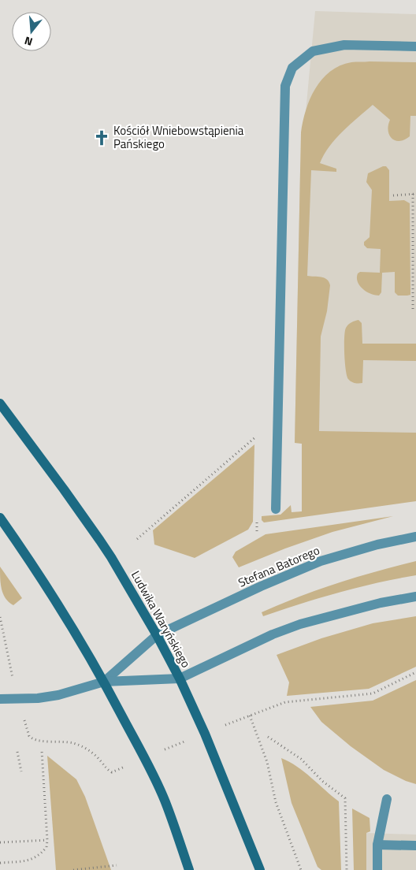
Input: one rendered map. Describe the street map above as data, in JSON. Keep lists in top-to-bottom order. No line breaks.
{"streets":{"main road":["Ludwika Waryńskiego"],"street":["Stefana Batorego"]},"crossings":[["Stefana Batorego","Ludwika Waryńskiego"]],"places":{"church":["Kościół Wniebowstąpienia Pańskiego"]},"north":"bottom"}
